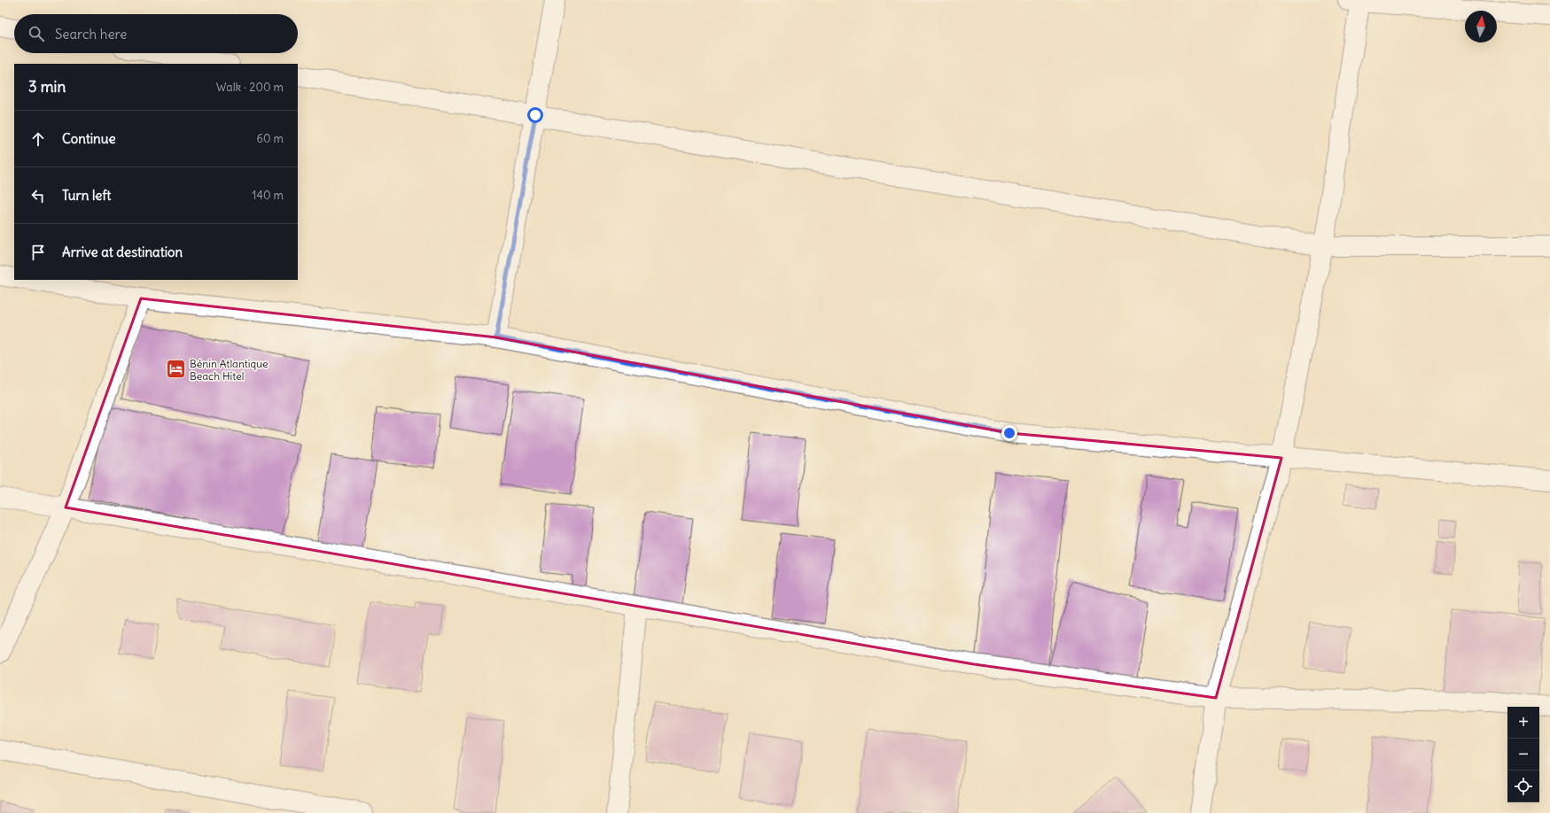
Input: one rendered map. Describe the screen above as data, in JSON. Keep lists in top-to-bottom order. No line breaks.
{"places":{"hotel":["Bénin Atlantique Beach Hitel"]},"north":"top","page":{"search":"Search here","heading":["3 min","Walk · 200 m"],"list":[["Continue","60 m"],["Turn left","140 m"],"Arrive at destination"],"map_buttons":["+","−"]}}
